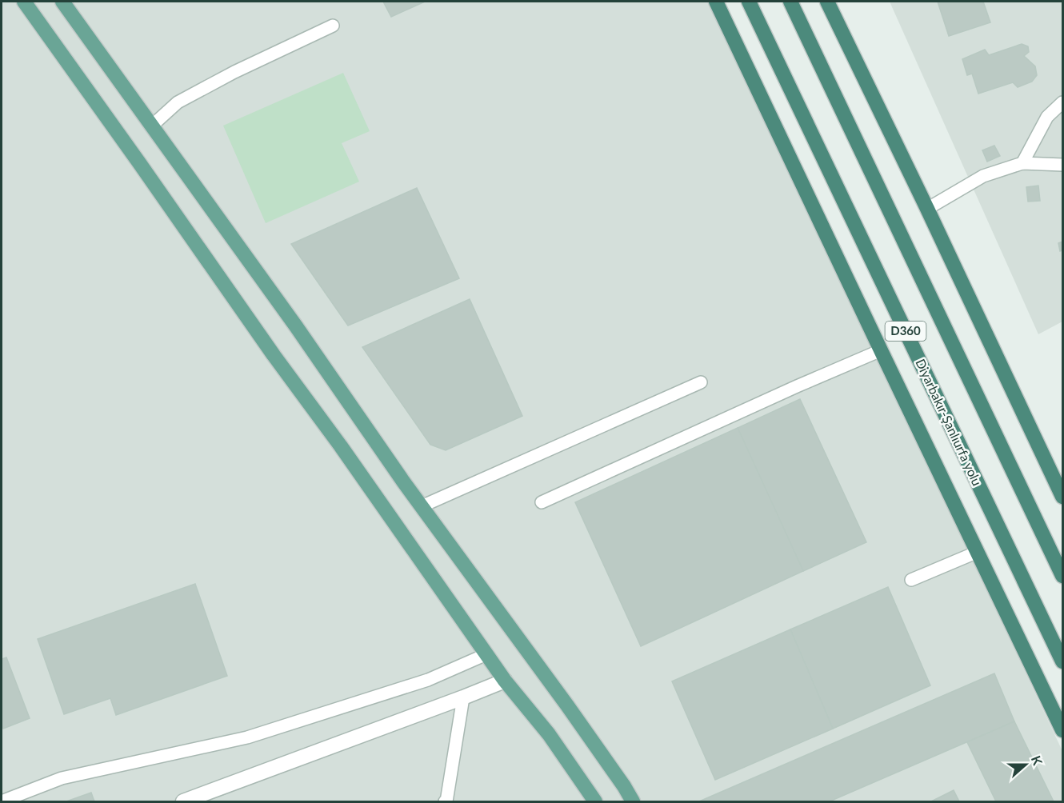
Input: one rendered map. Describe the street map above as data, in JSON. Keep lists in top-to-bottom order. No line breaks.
{"streets":{"highway":["D360","Diyarbakır-Şanlıurfa yolu"]},"north":"right"}
